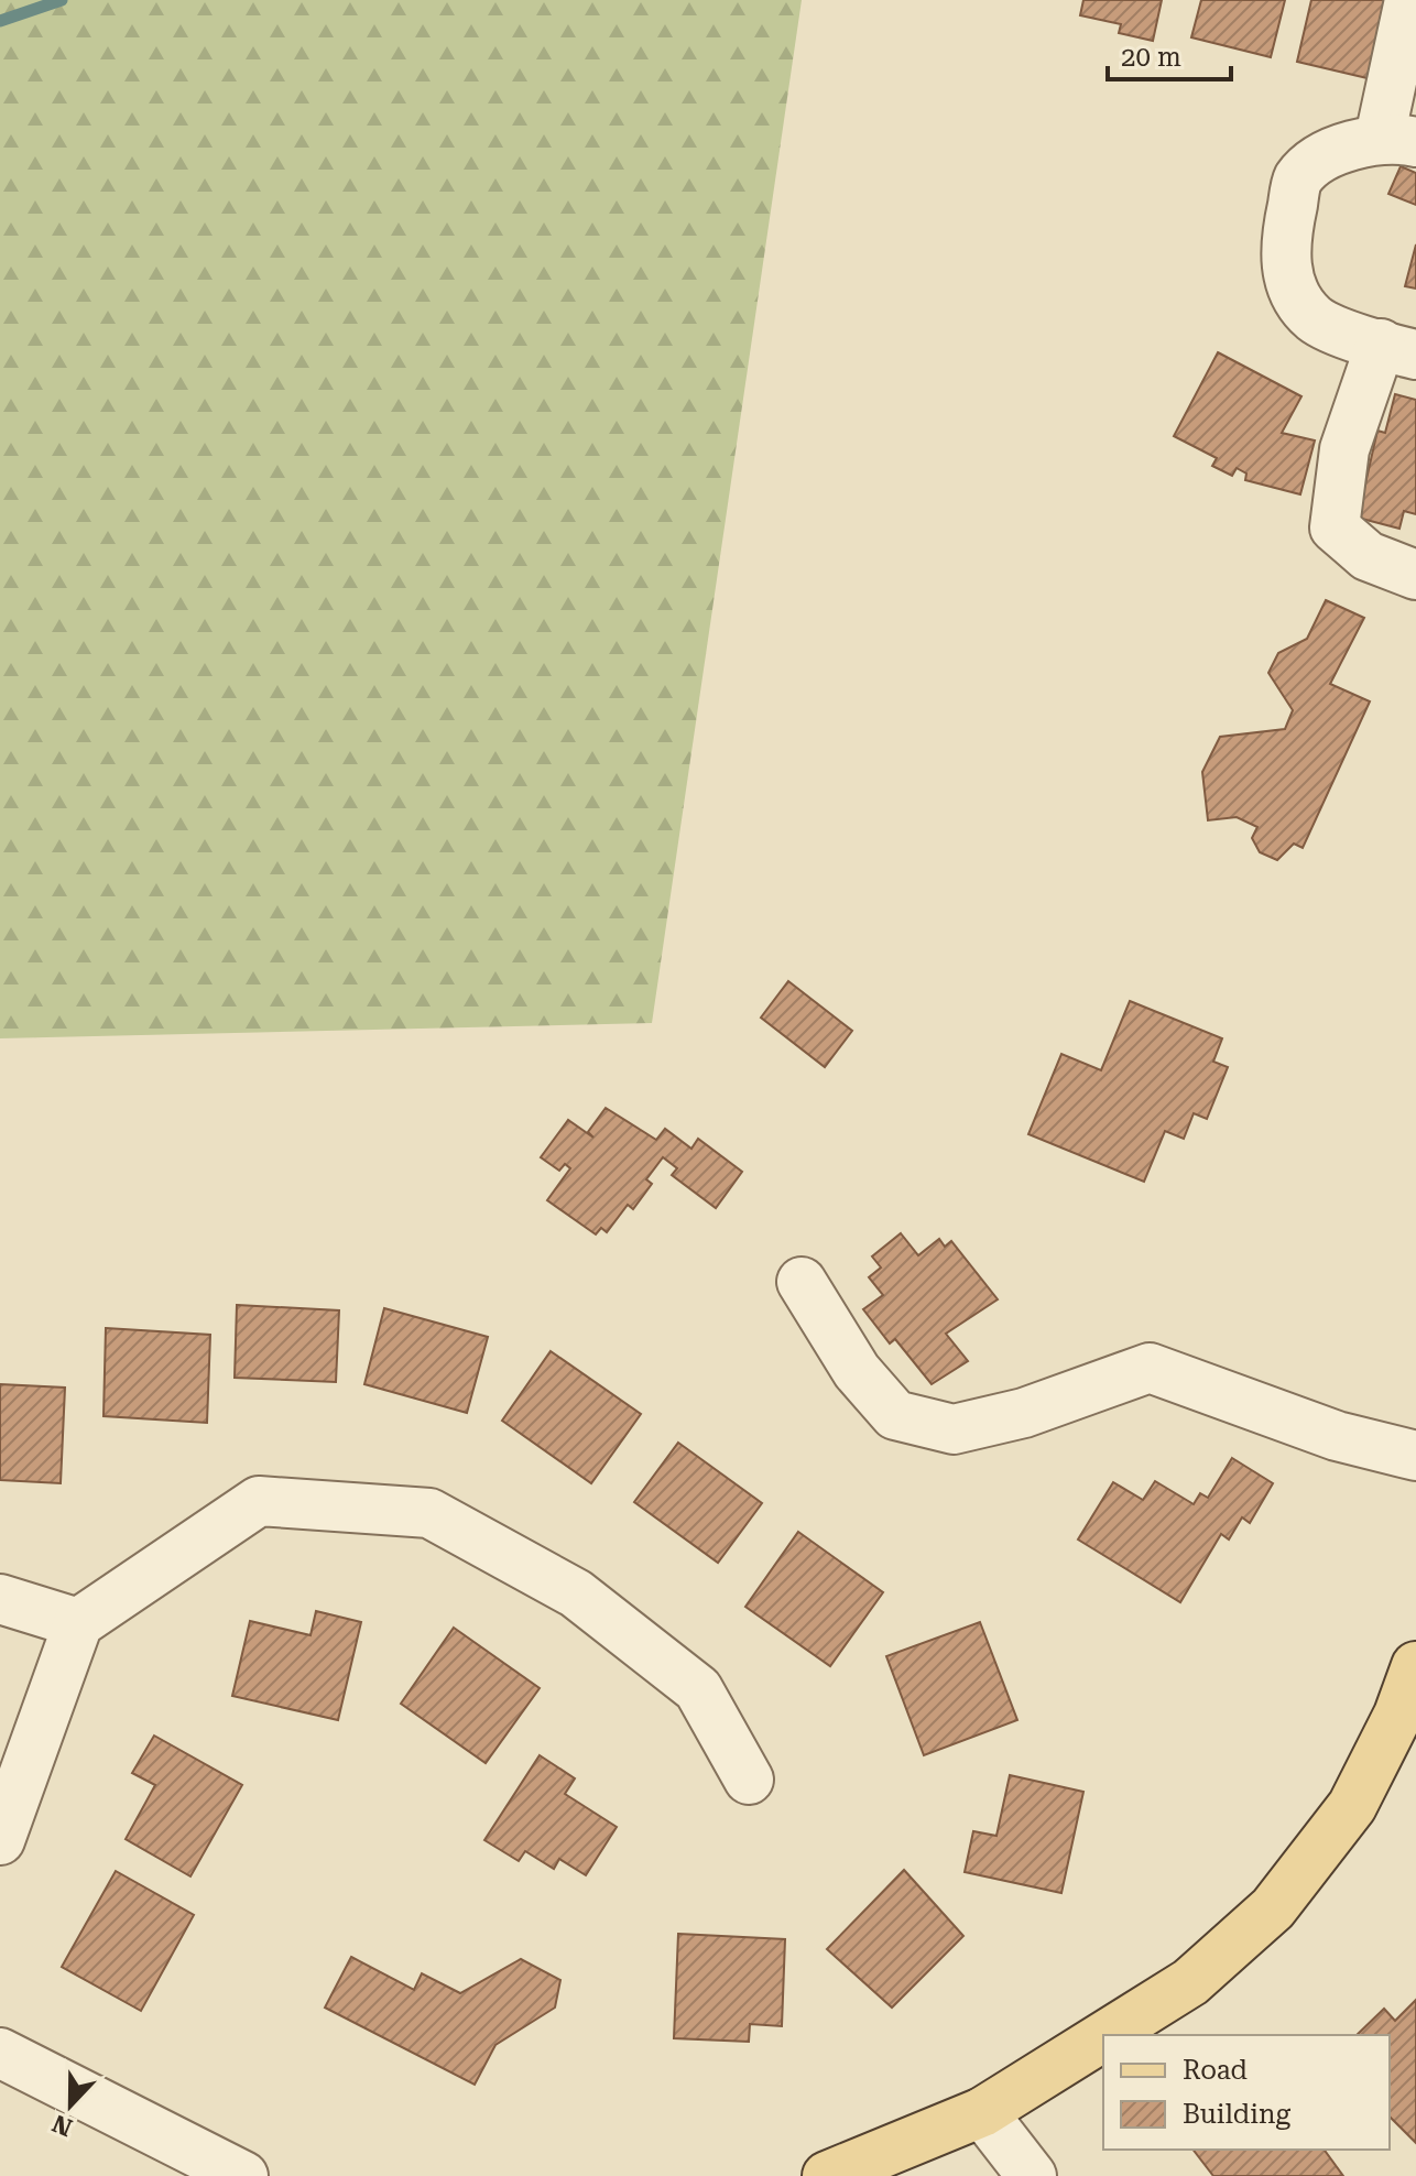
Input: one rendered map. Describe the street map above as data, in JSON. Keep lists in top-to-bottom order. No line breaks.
{"legend":["Road","Building"],"scale_bar":"20 m","north":"bottom"}
